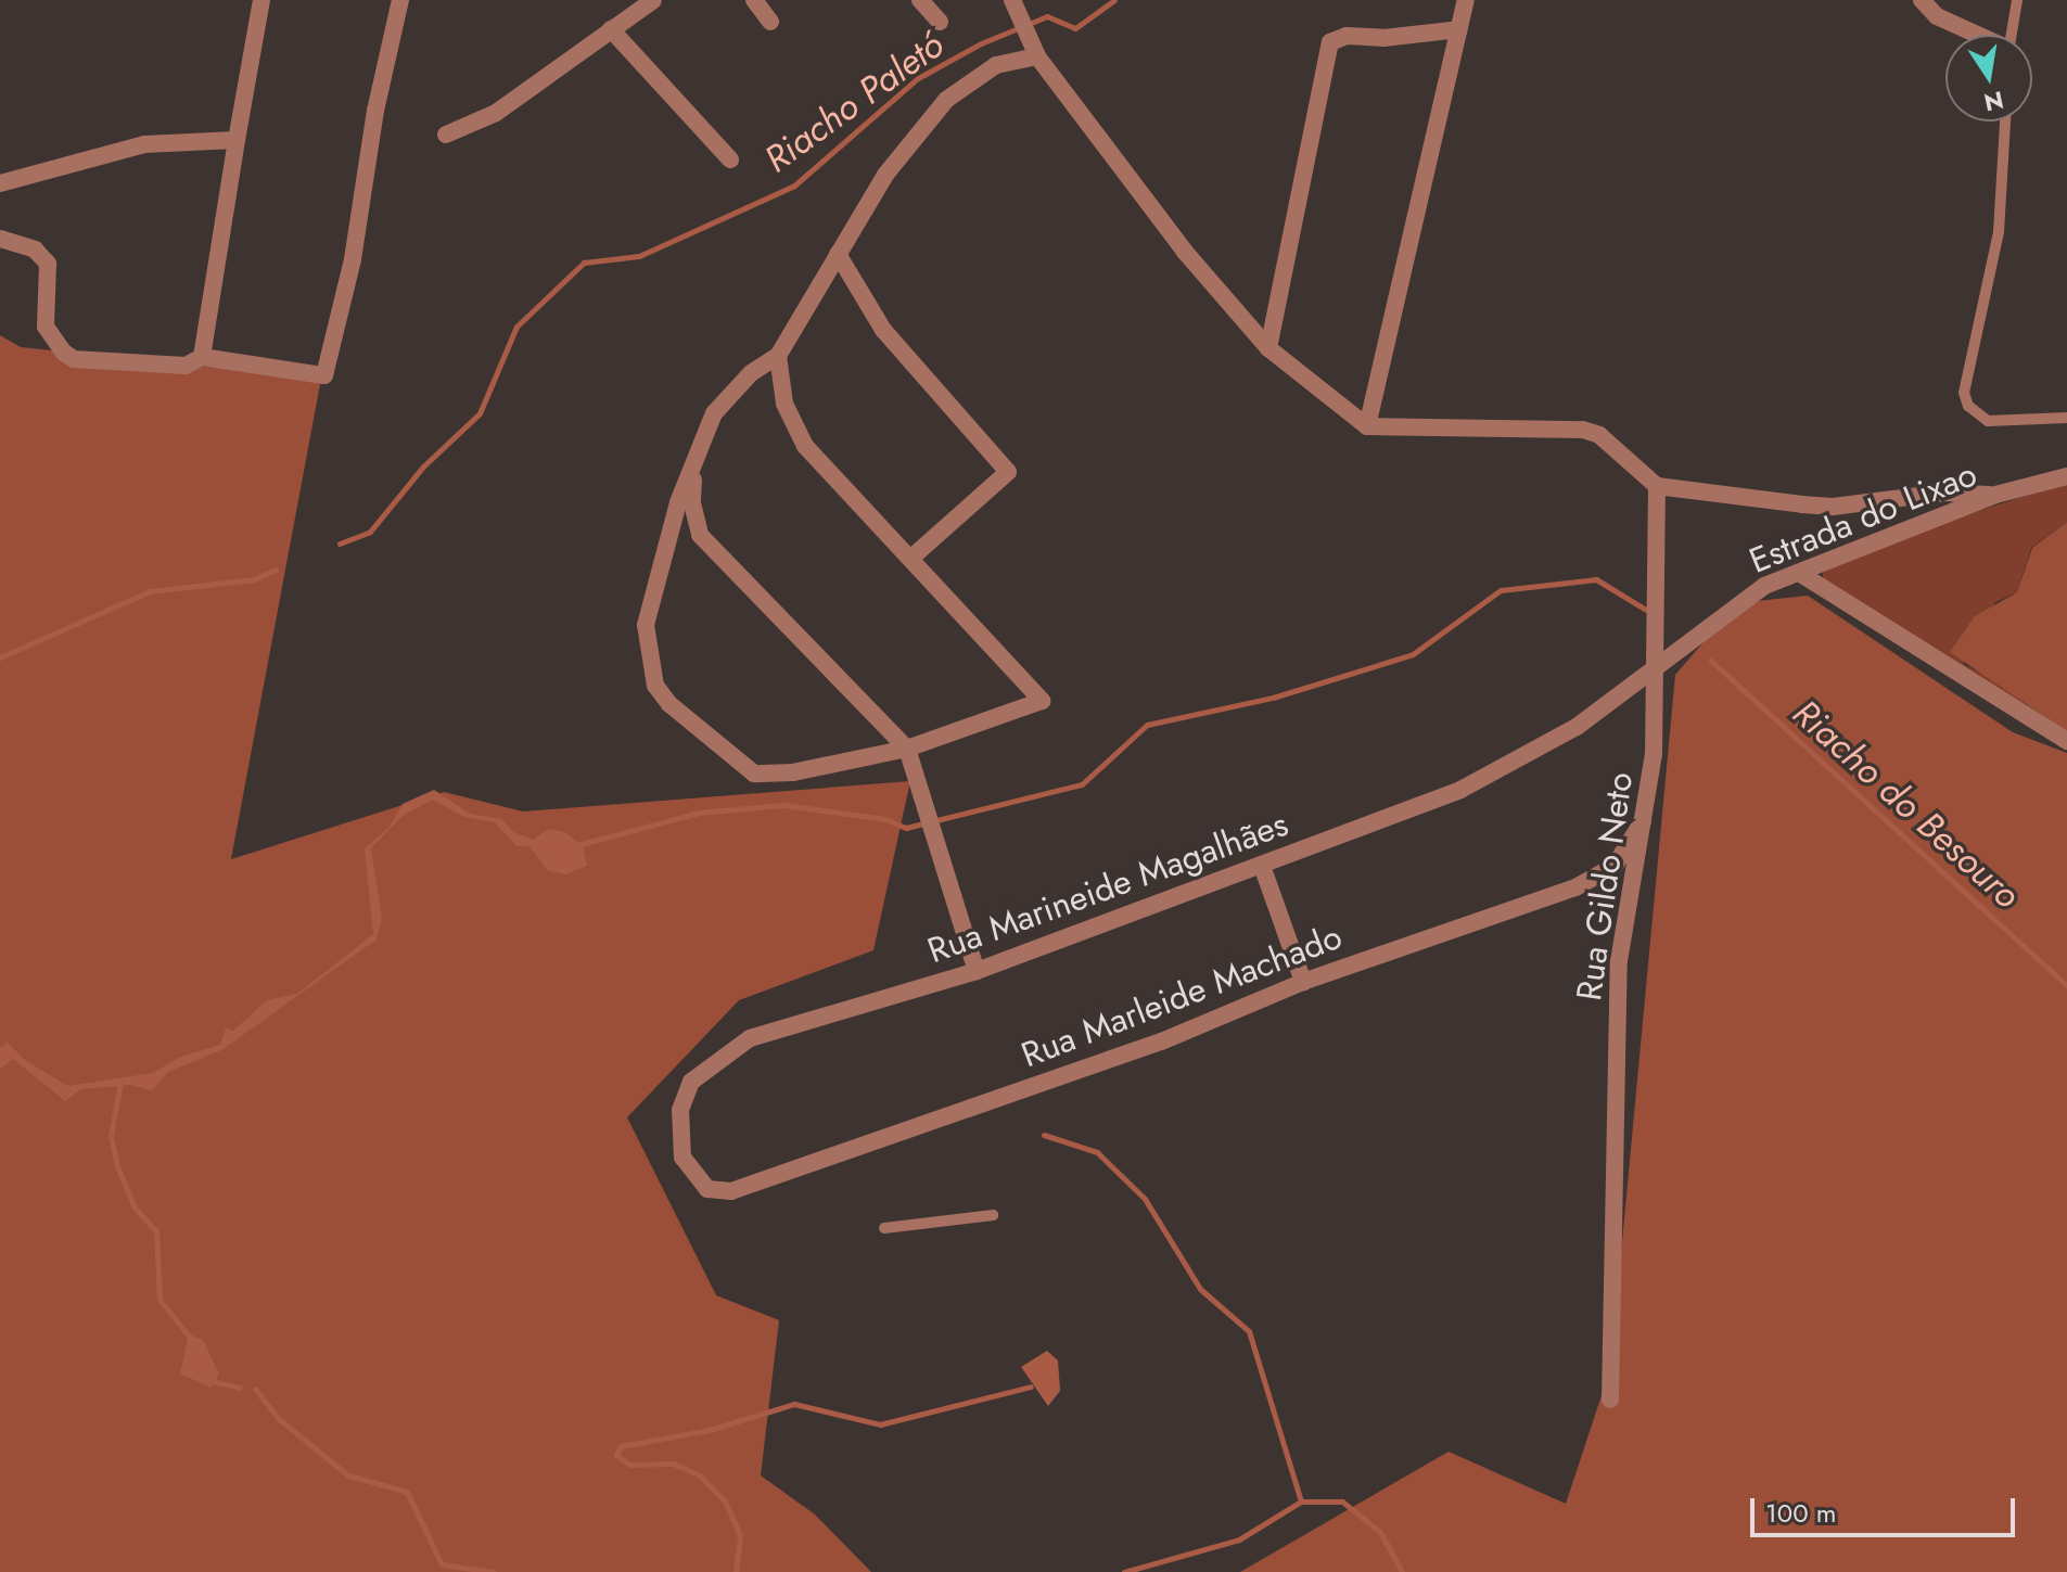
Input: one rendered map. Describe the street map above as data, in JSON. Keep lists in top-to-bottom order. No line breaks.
{"streets":{"street":["Estrada do Lixao","Rua Gildo Neto","Rua Marineide Magalhães","Rua Marleide Machado"]},"crossings":[["Estrada do Lixao","Rua Gildo Neto"],["Estrada do Lixao","Rua Marineide Magalhães"],["Rua Gildo Neto","Rua Marineide Magalhães"],["Rua Gildo Neto","Rua Marleide Machado"],["Rua Marineide Magalhães","Rua Marleide Machado"]],"water":["Riacho Paletó","Riacho do Besouro"],"scale_bar":"100 m","north":"bottom"}
